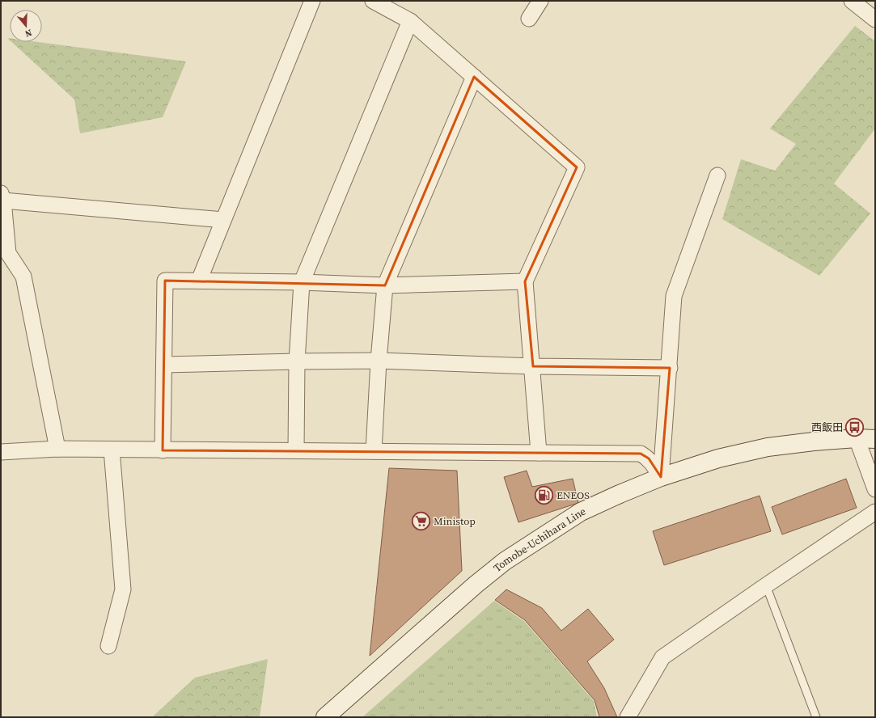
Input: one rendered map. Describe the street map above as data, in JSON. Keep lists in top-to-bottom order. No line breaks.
{"streets":{"main road":["Tomobe-Uchihara Line"]},"places":{"bus stop":["西飯田"],"fuel station":["ENEOS"],"supermarket":["Ministop"]},"north":"bottom"}
